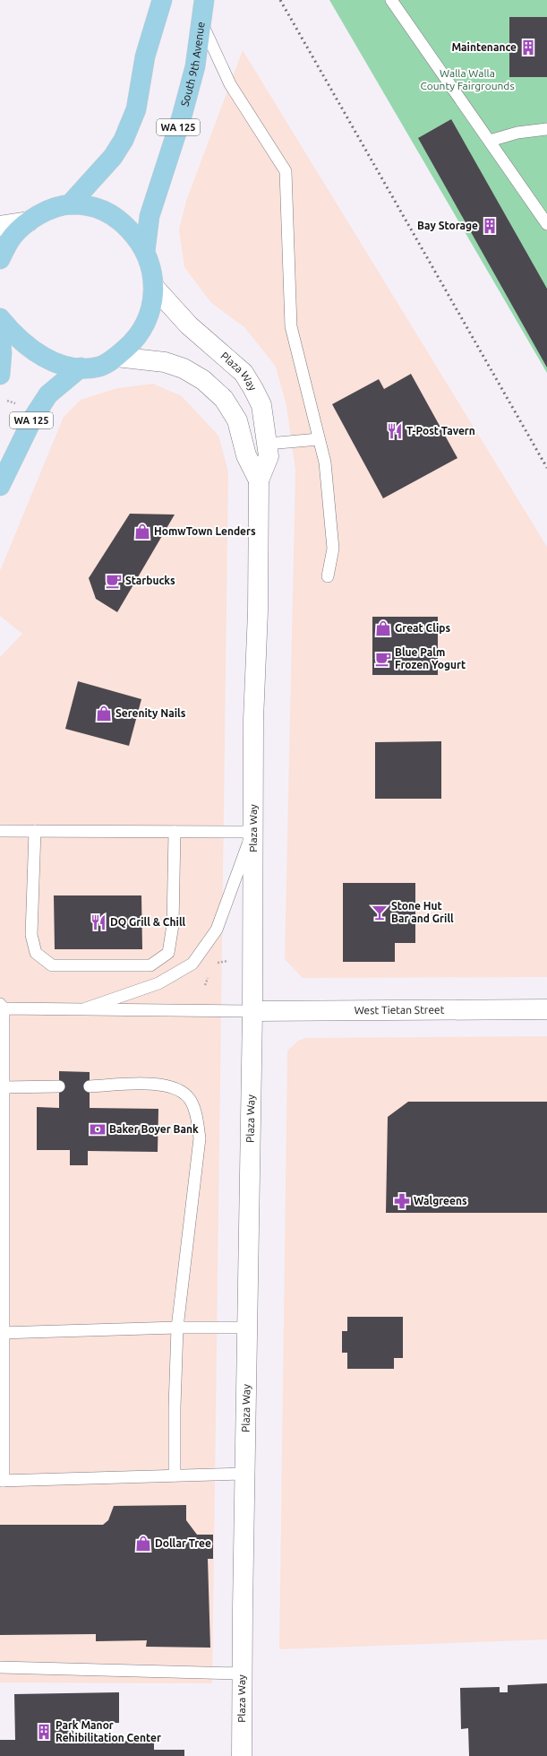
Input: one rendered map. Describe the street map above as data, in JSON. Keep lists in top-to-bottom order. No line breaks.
{"streets":{"main road":["South 9th Avenue","WA 125","Plaza Way","West Tietan Street"]},"crossings":[["South 9th Avenue","WA 125"],["WA 125","Plaza Way"],["Plaza Way","West Tietan Street"]],"parks":["Walla Walla County Fairgrounds"],"places":{"building":["Maintenance","Bay Storage","Park Manor Rehibilitation Center"],"restaurant":["T-Post Tavern","DQ Grill & Chill"],"shop":["HomwTown Lenders","Great Clips","Serenity Nails","Dollar Tree"],"cafe":["Starbucks","Blue Palm Frozen Yogurt"],"bar":["Stone Hut Bar and Grill"],"bank":["Baker Boyer Bank"],"pharmacy":["Walgreens"]}}
